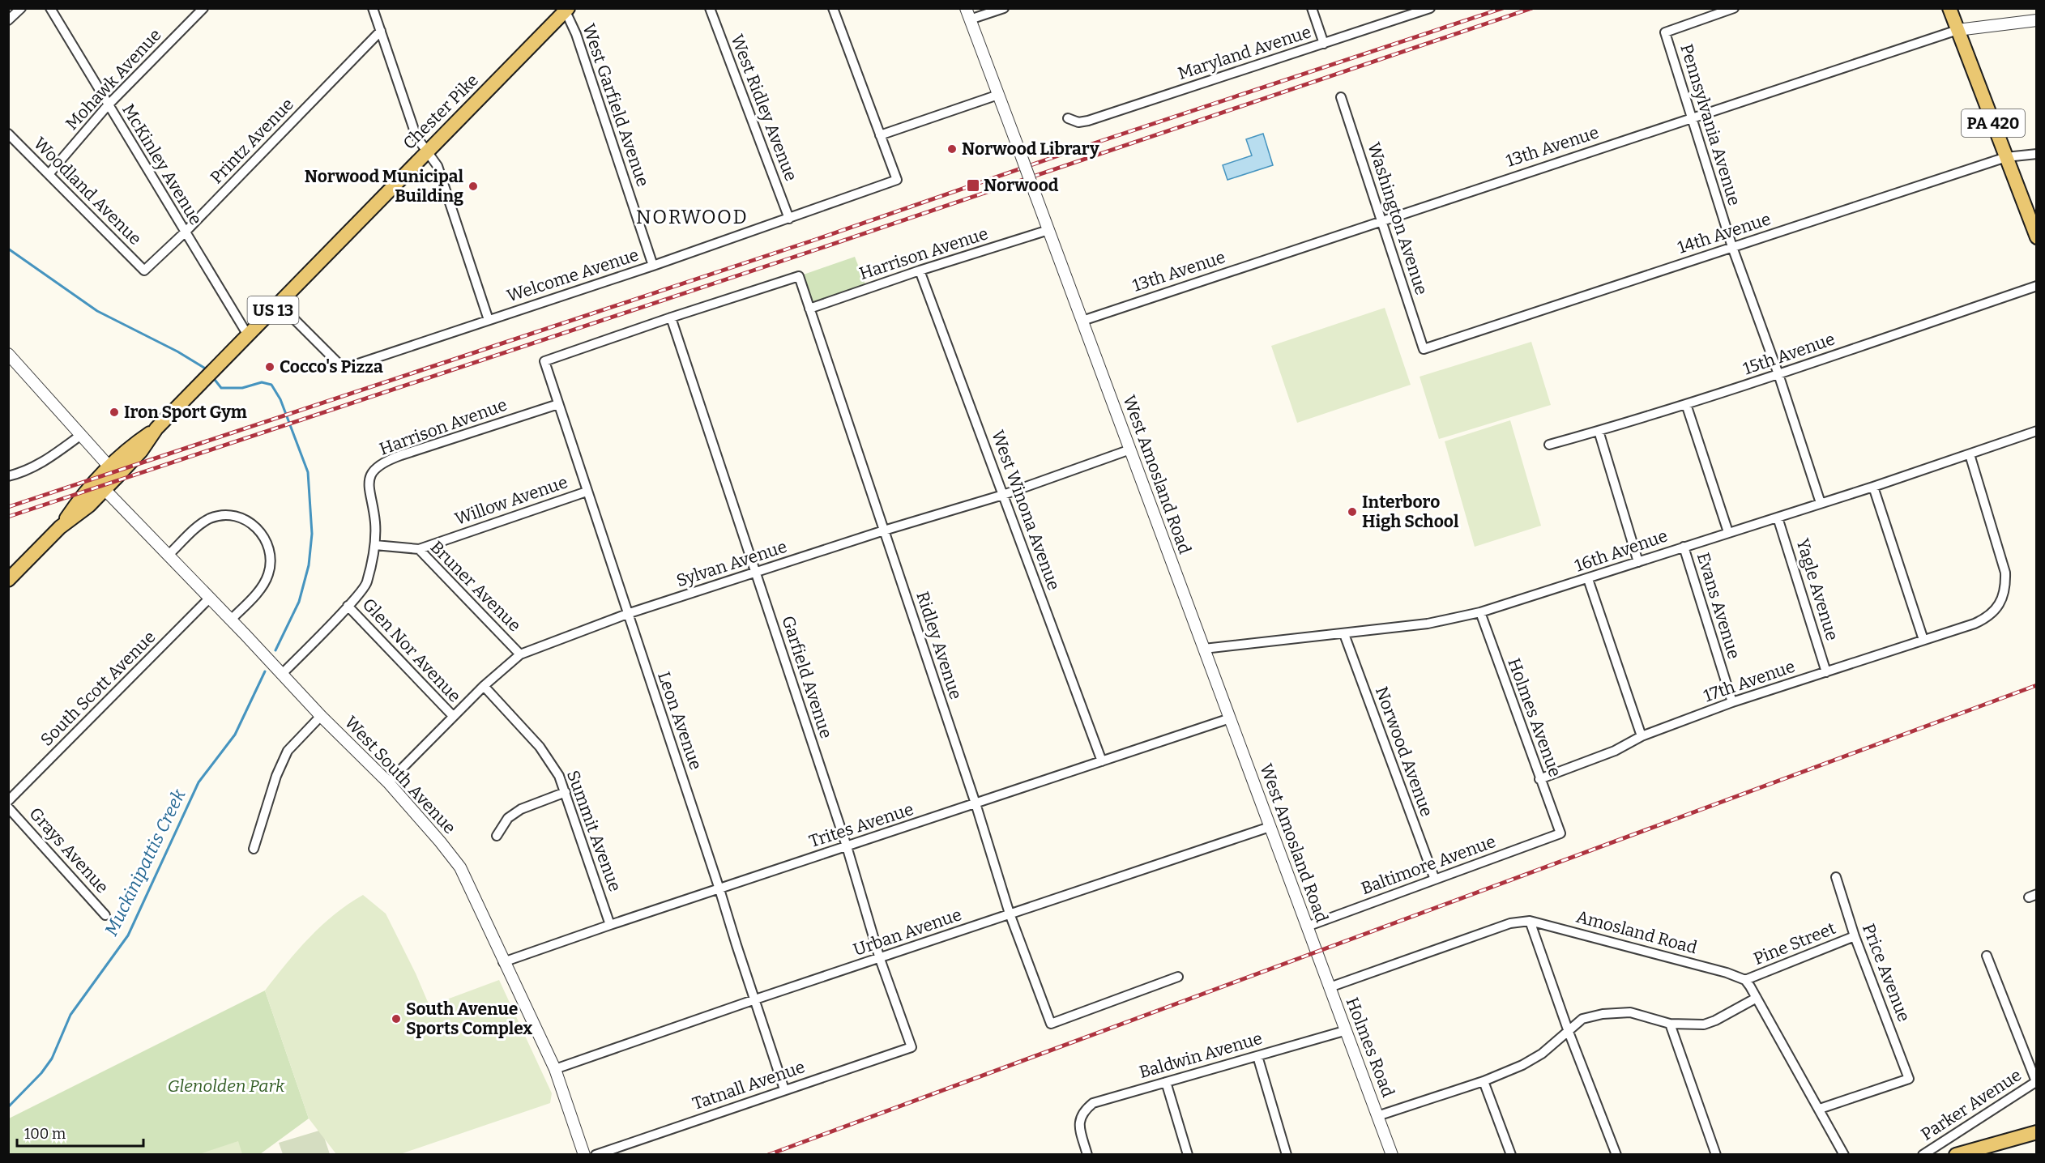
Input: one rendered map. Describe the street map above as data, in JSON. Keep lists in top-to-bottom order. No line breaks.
{"streets":{"main road":["Chester Pike","PA 420","US 13"],"street":["Maryland Avenue","Mohawk Avenue","West Garfield Avenue","West Ridley Avenue","Pennsylvania Avenue","Printz Avenue","13th Avenue","McKinley Avenue","Woodland Avenue","Washington Avenue","14th Avenue","Harrison Avenue","Welcome Avenue","15th Avenue","West Amosland Road","Willow Avenue","West Winona Avenue","16th Avenue","Sylvan Avenue","Bruner Avenue","Yagle Avenue","Evans Avenue","Ridley Avenue","Glen Nor Avenue","Garfield Avenue","17th Avenue","South Scott Avenue","Holmes Avenue","Leon Avenue","Norwood Avenue","West South Avenue","Trites Avenue","Summit Avenue","Grays Avenue","Baltimore Avenue","Urban Avenue","Amosland Road","Pine Street","Price Avenue","Holmes Road","Baldwin Avenue","Tatnall Avenue","Parker Avenue"]},"crossings":[["Mohawk Avenue","McKinley Avenue"],["Mohawk Avenue","Woodland Avenue"],["West Garfield Avenue","Chester Pike"],["West Garfield Avenue","Welcome Avenue"],["West Ridley Avenue","Welcome Avenue"],["Chester Pike","McKinley Avenue"],["Chester Pike","Welcome Avenue"],["Chester Pike","West South Avenue"],["PA 420","13th Avenue"],["PA 420","14th Avenue"],["Pennsylvania Avenue","13th Avenue"],["Pennsylvania Avenue","14th Avenue"],["Pennsylvania Avenue","15th Avenue"],["Pennsylvania Avenue","16th Avenue"],["Printz Avenue","McKinley Avenue"],["Printz Avenue","Woodland Avenue"],["13th Avenue","Washington Avenue"],["13th Avenue","West Amosland Road"],["Washington Avenue","14th Avenue"],["Harrison Avenue","West Amosland Road"],["Harrison Avenue","West Winona Avenue"],["Harrison Avenue","Bruner Avenue"],["Harrison Avenue","Ridley Avenue"],["Harrison Avenue","Glen Nor Avenue"],["Harrison Avenue","Leon Avenue"],["Harrison Avenue","West South Avenue"],["West Amosland Road","16th Avenue"],["West Amosland Road","Sylvan Avenue"],["West Amosland Road","Trites Avenue"],["West Amosland Road","Baltimore Avenue"],["West Amosland Road","Urban Avenue"],["West Amosland Road","Holmes Road"],["Willow Avenue","Bruner Avenue"],["Willow Avenue","Leon Avenue"],["West Winona Avenue","Sylvan Avenue"],["West Winona Avenue","Trites Avenue"],["16th Avenue","Yagle Avenue"],["16th Avenue","Evans Avenue"],["16th Avenue","17th Avenue"],["16th Avenue","Holmes Avenue"],["16th Avenue","Norwood Avenue"],["Sylvan Avenue","Bruner Avenue"],["Sylvan Avenue","Ridley Avenue"],["Sylvan Avenue","Glen Nor Avenue"],["Sylvan Avenue","Garfield Avenue"],["Sylvan Avenue","Leon Avenue"],["Sylvan Avenue","West South Avenue"],["Sylvan Avenue","Summit Avenue"],["Yagle Avenue","17th Avenue"],["Evans Avenue","17th Avenue"],["Ridley Avenue","Garfield Avenue"],["Ridley Avenue","Leon Avenue"],["Ridley Avenue","Trites Avenue"],["Ridley Avenue","Urban Avenue"],["Garfield Avenue","Leon Avenue"],["Garfield Avenue","Trites Avenue"],["Garfield Avenue","Urban Avenue"],["Garfield Avenue","Tatnall Avenue"],["17th Avenue","Holmes Avenue"],["South Scott Avenue","West South Avenue"],["Holmes Avenue","Baltimore Avenue"],["Leon Avenue","Trites Avenue"],["Leon Avenue","Urban Avenue"],["Leon Avenue","Tatnall Avenue"],["Norwood Avenue","Baltimore Avenue"],["West South Avenue","Trites Avenue"],["West South Avenue","Urban Avenue"],["Trites Avenue","Summit Avenue"],["Amosland Road","Pine Street"],["Amosland Road","Holmes Road"],["Pine Street","Price Avenue"],["Holmes Road","Baldwin Avenue"]],"districts":["NORWOOD"],"water":["Muckinipattis Creek"],"parks":["Glenolden Park"],"places":{"other":["Norwood Library","Norwood Municipal Building","Cocco's Pizza","Iron Sport Gym","Interboro High School","South Avenue Sports Complex"],"transit":["Norwood"]},"scale_bar":"100 m"}
